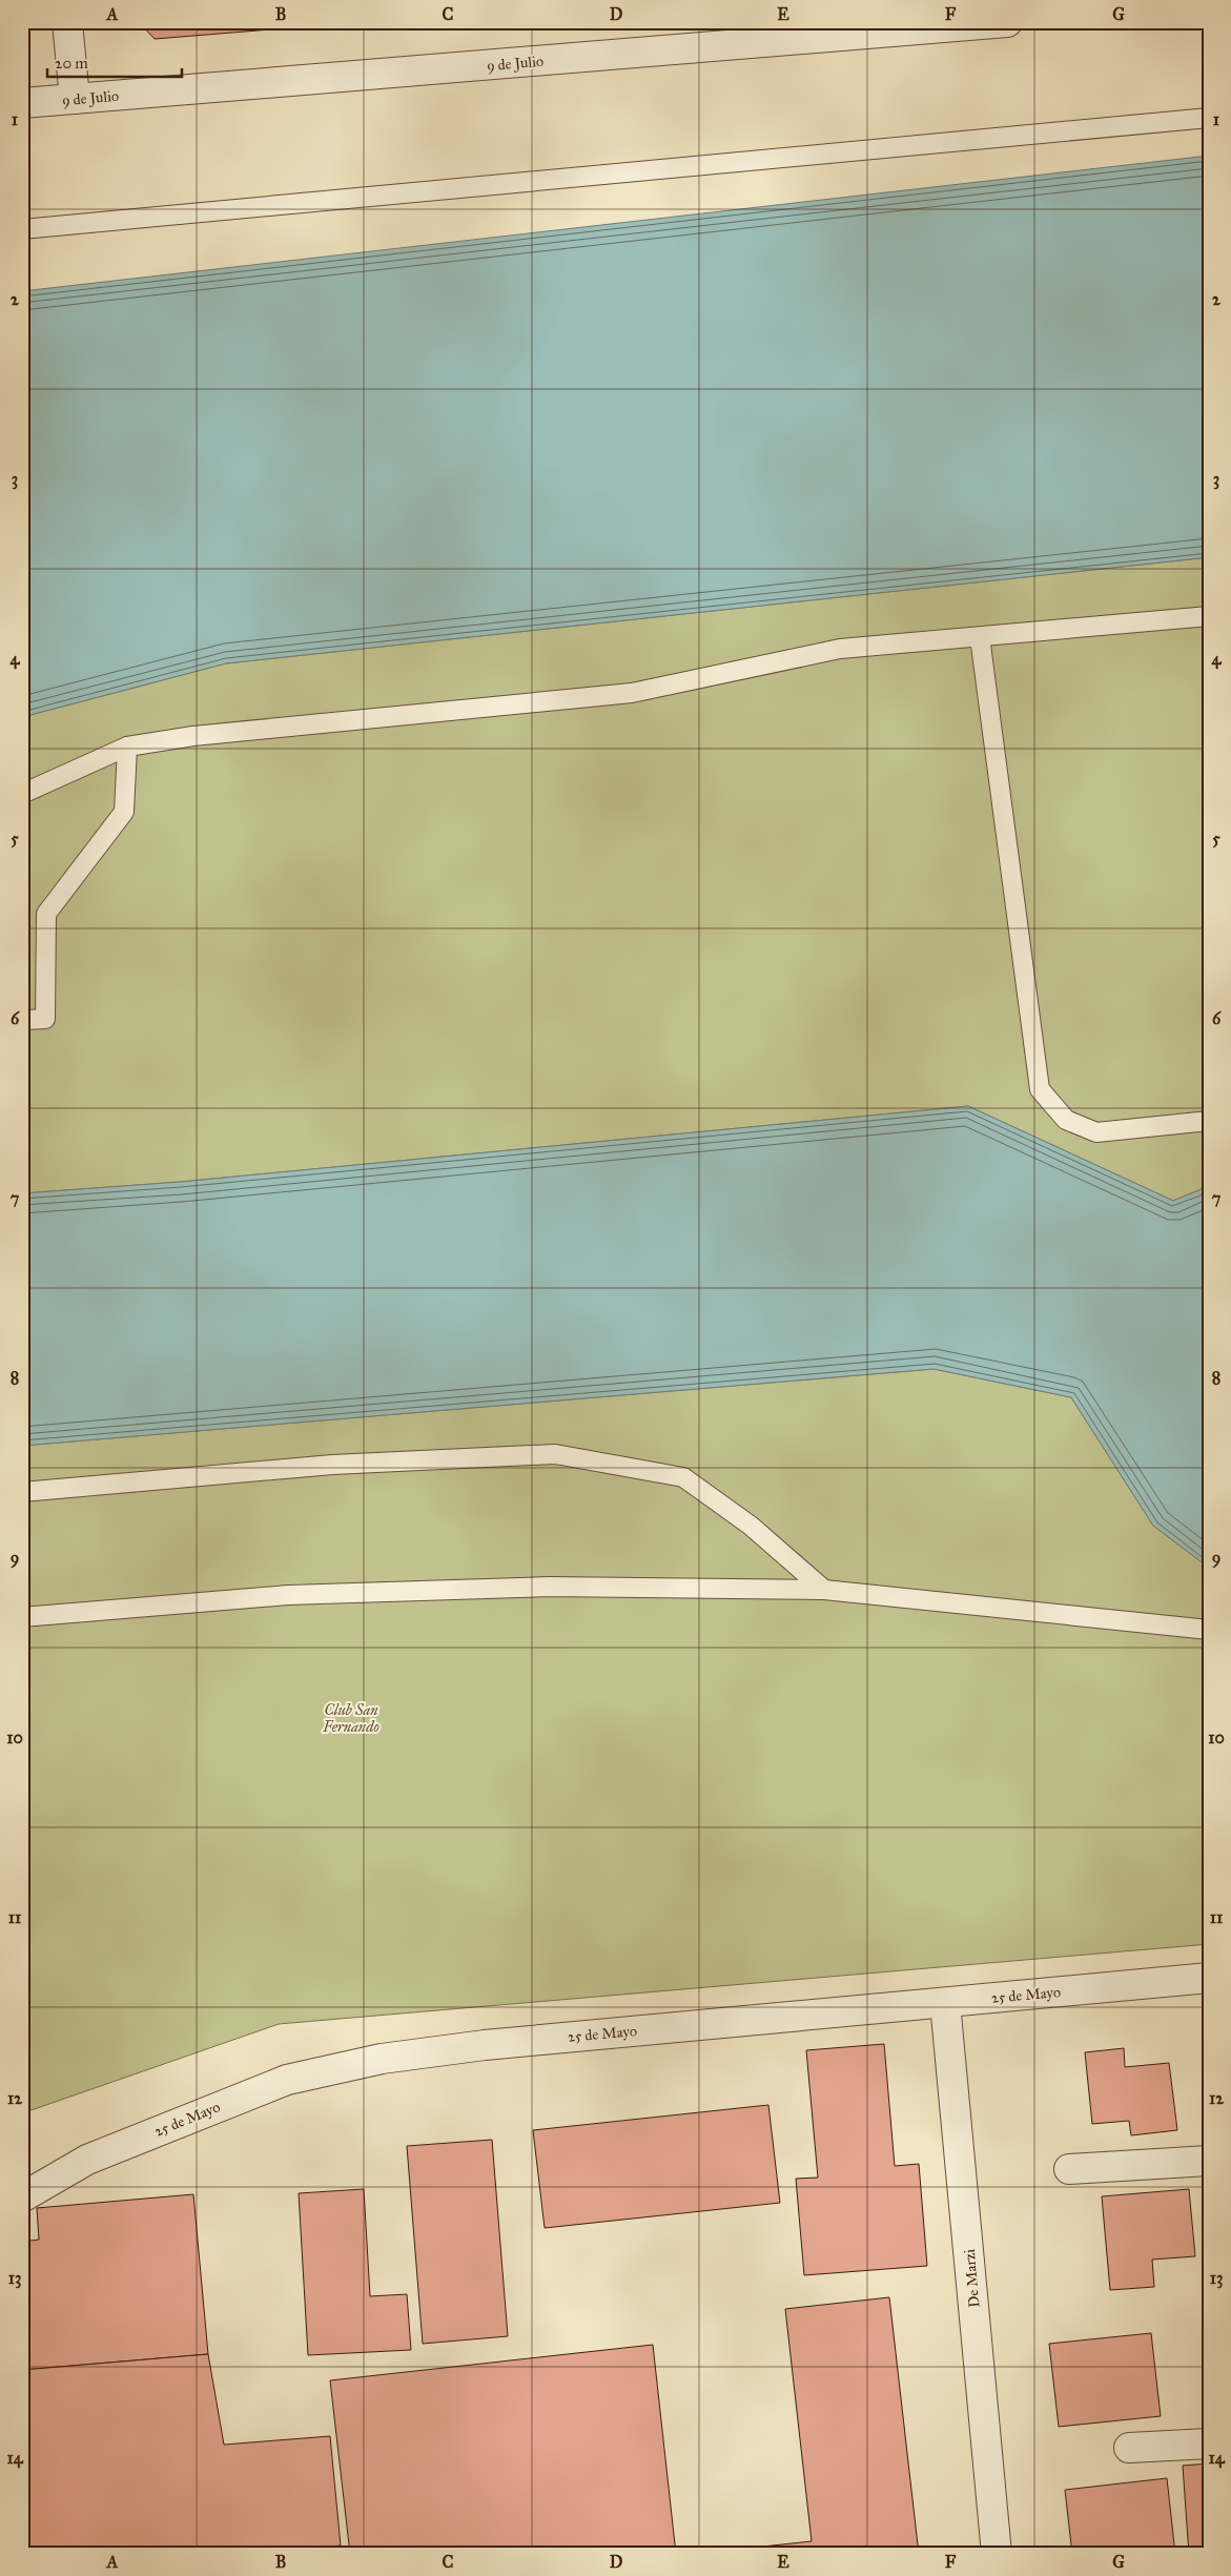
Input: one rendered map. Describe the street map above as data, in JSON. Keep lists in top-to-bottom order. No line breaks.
{"streets":{"street":["9 de Julio","25 de Mayo","De Marzi"]},"crossings":[["25 de Mayo","De Marzi"]],"parks":["Club San Fernando"],"scale_bar":"20 m","grid":{"columns":["A","B","C","D","E","F","G"],"rows":["1","2","3","4","5","6","7","8","9","10","11","12","13","14"]}}
